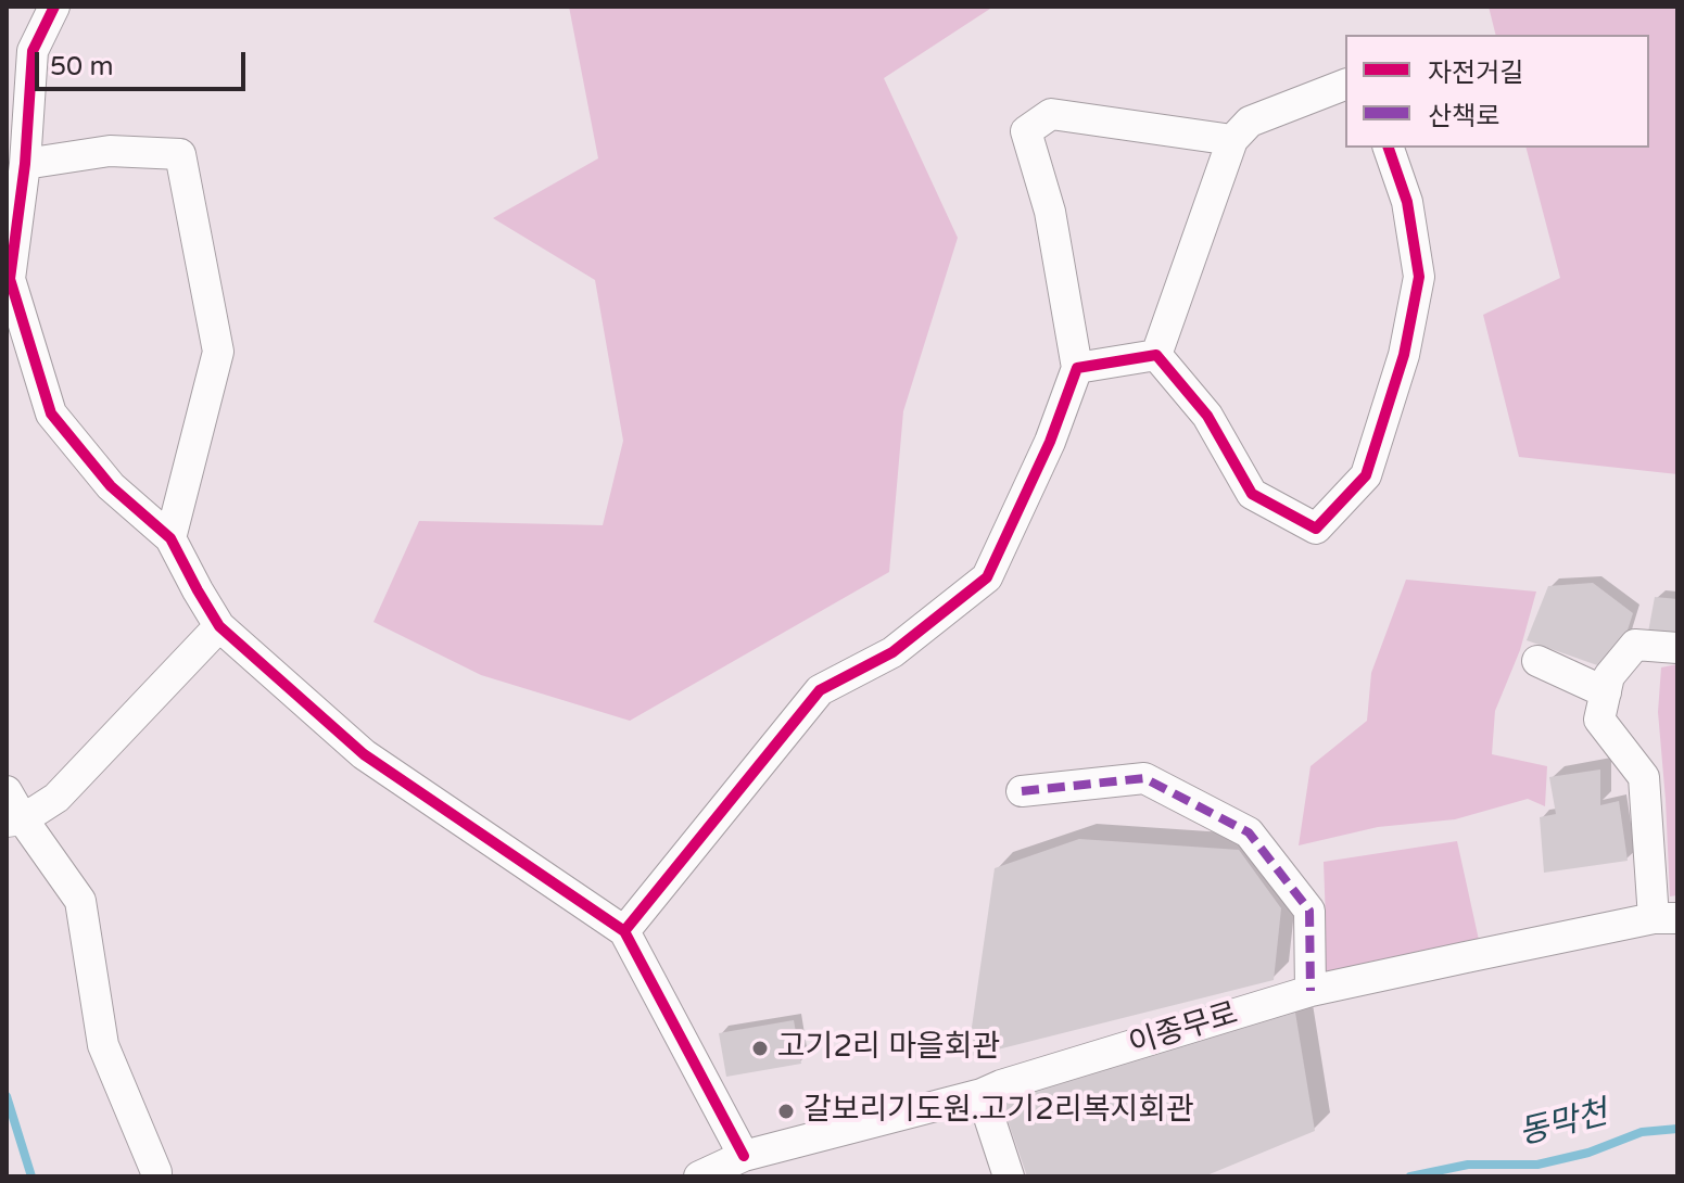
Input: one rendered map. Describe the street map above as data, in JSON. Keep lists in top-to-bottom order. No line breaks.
{"streets":{"street":["이종무로"]},"water":["동막천"],"places":["고기2리 마을회관","갈보리기도원.고기2리복지회관"],"legend":["자전거길","산책로"],"scale_bar":"50 m"}
